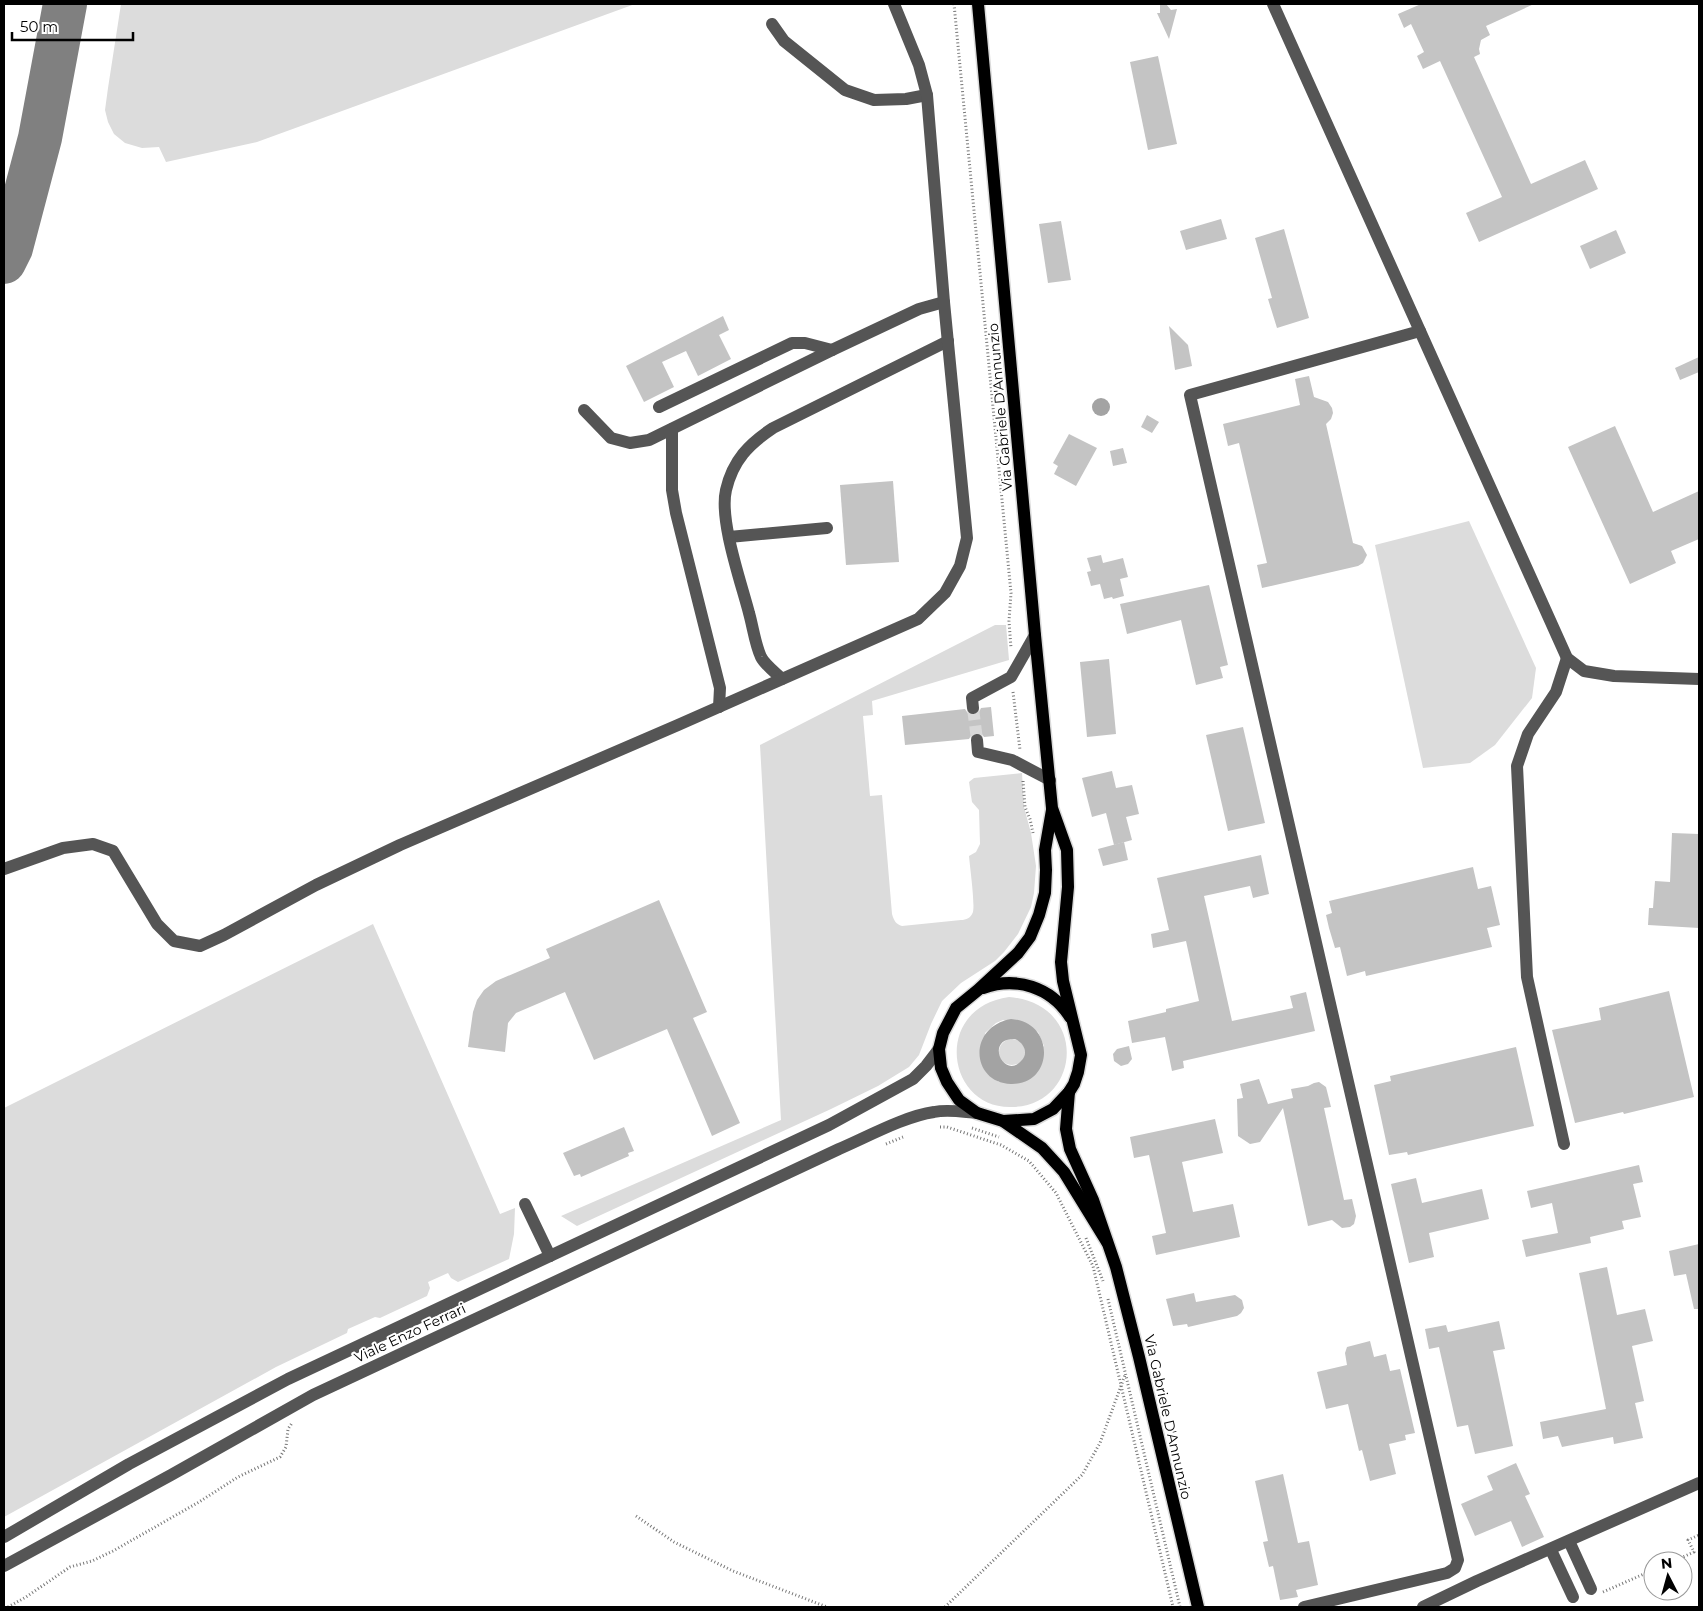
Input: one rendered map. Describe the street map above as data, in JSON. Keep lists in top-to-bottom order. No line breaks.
{"streets":{"main road":["Via Gabriele D'Annunzio"],"street":["Viale Enzo Ferrari"]},"scale_bar":"50 m","north":"top"}
